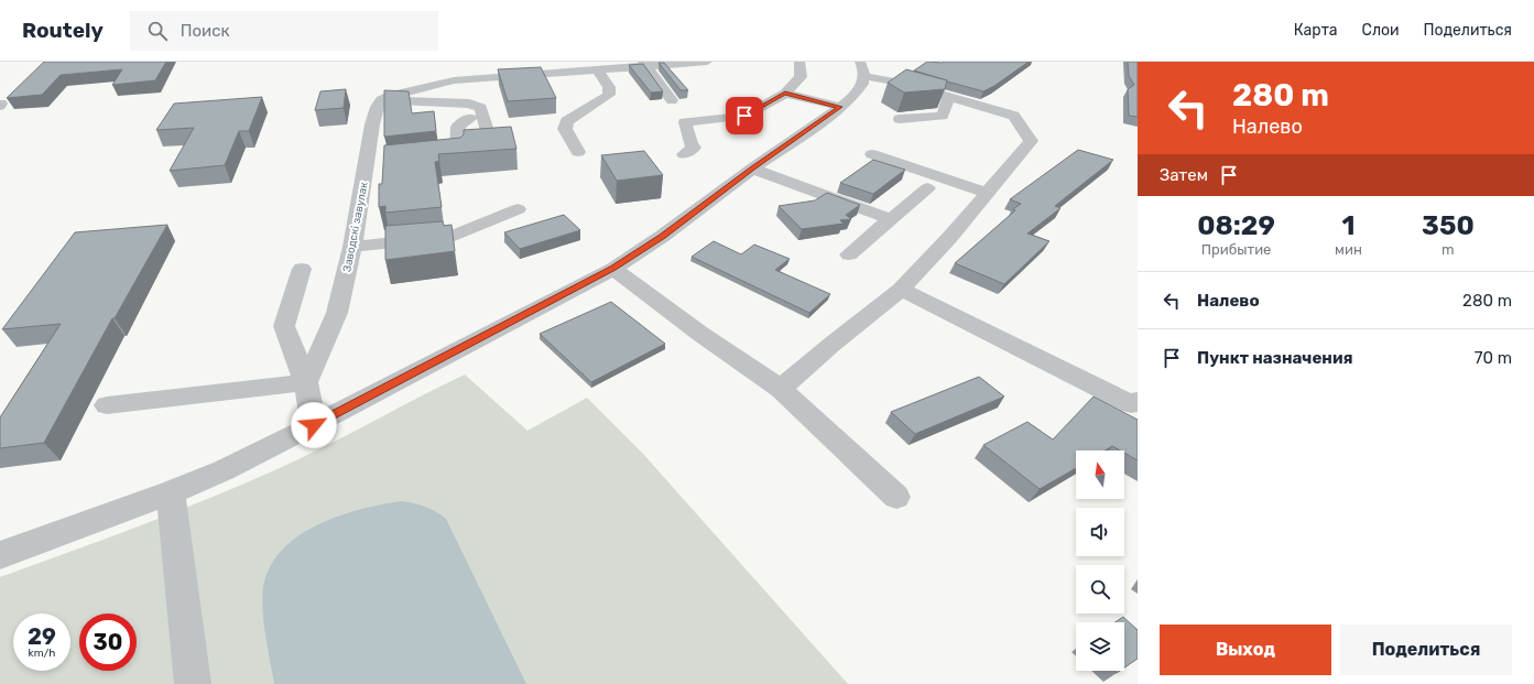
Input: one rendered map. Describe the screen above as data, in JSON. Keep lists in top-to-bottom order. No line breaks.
{"streets":{"street":["Заводскі завулак"]},"north":"top","page":{"header":"Routely","search":"Поиск","nav":["Карта","Слои","Поделиться"],"turn":["280 m","Налево"],"then":"Затем","eta":["08:29","Прибытие","1","мин","350","m"],"list":[{"name":"Налево","value":"280 m"},{"name":"Пункт назначения","value":"70 m"}],"speed":"29 km/h","limit":"30","buttons":["Выход","Поделиться"]}}
